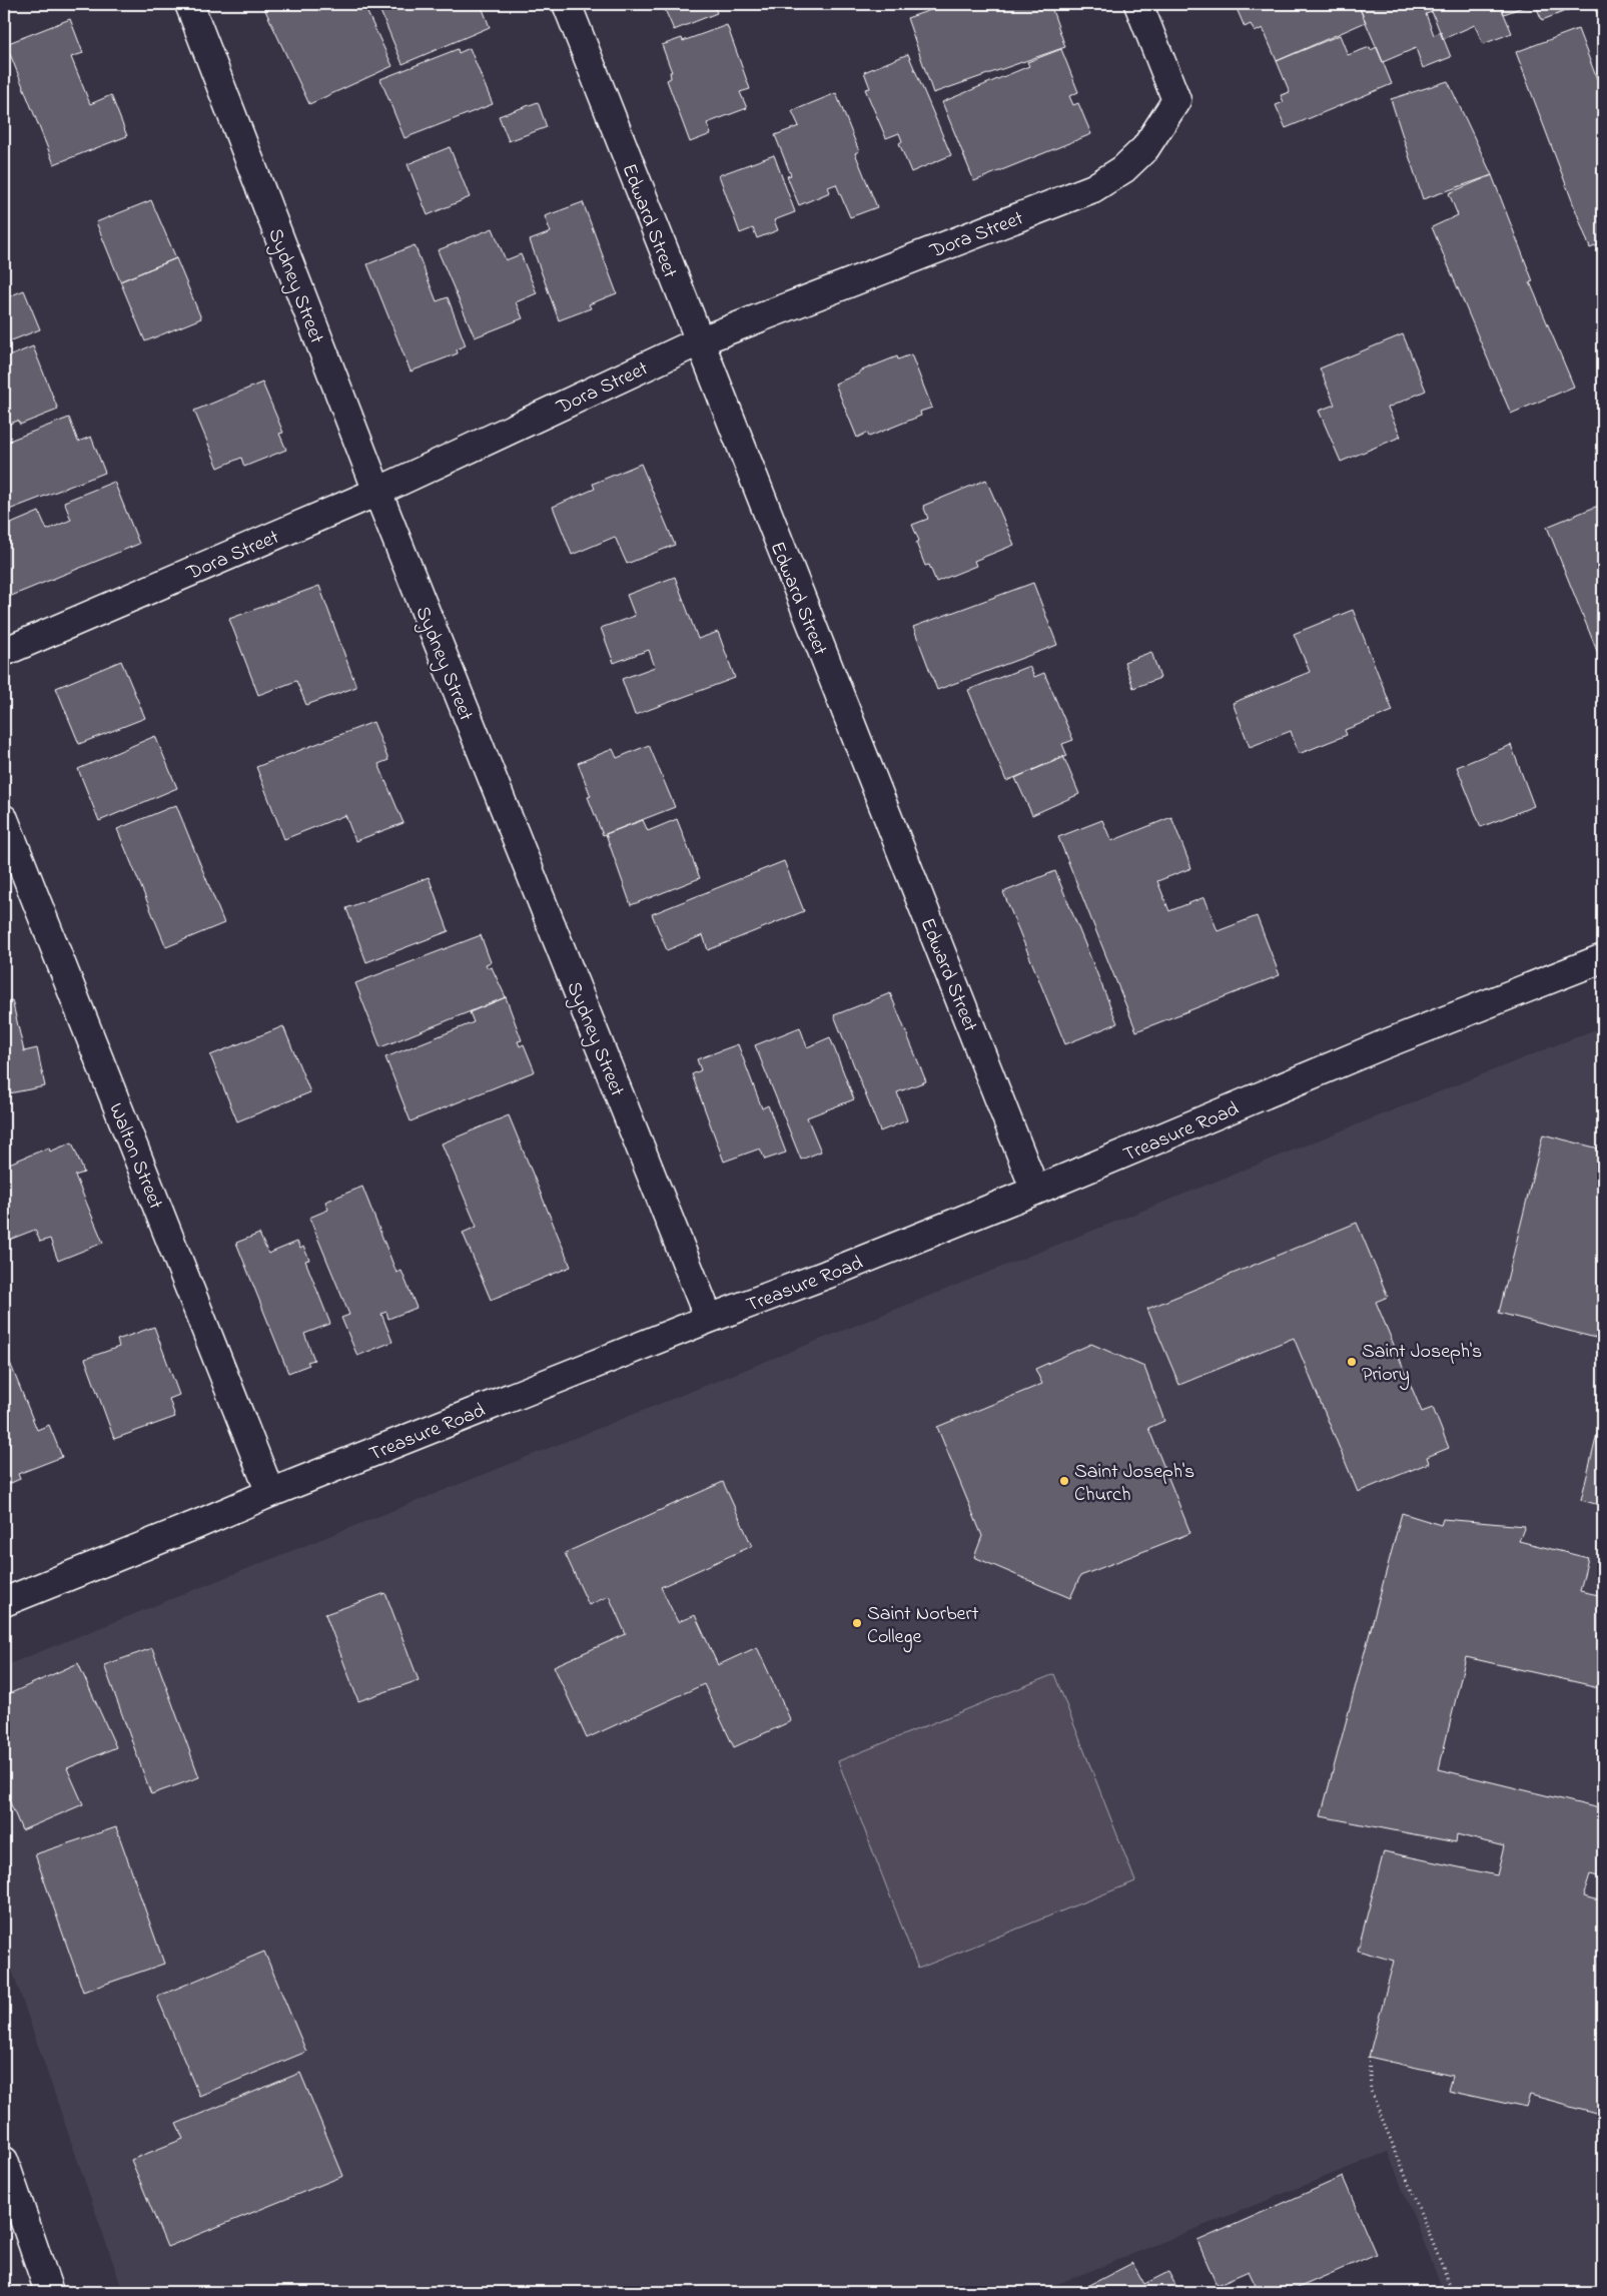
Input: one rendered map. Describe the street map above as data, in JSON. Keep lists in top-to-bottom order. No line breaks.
{"streets":{"street":["Edward Street","Dora Street","Sydney Street","Treasure Road","Walton Street"]},"crossings":[["Edward Street","Dora Street"],["Edward Street","Treasure Road"],["Dora Street","Sydney Street"],["Sydney Street","Treasure Road"],["Treasure Road","Walton Street"]],"places":["Saint Joseph's Priory","Saint Joseph's Church","Saint Norbert College"]}
